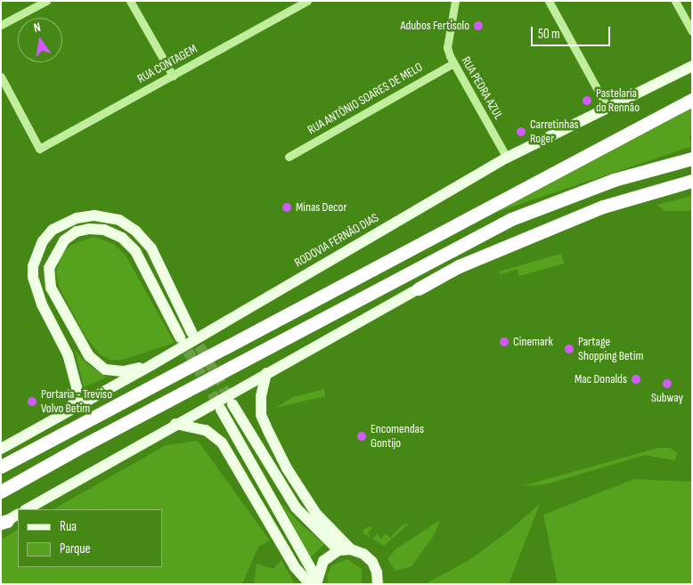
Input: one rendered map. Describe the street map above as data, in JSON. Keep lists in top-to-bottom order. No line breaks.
{"streets":{"main road":["RODOVIA FERNÃO DIAS"],"street":["RUA CONTAGEM","RUA PEDRA AZUL","RUA ANTÔNIO SOARES DE MELO"]},"crossings":[["RUA PEDRA AZUL","RUA ANTÔNIO SOARES DE MELO"],["RUA PEDRA AZUL","RODOVIA FERNÃO DIAS"]],"places":["Adubos Fertisolo","Pastelaria do Rennão","Carretinhas Roger","Minas Decor","Cinemark","Partage Shopping Betim","Mac Donalds","Subway","Portaria - Treviso Volvo Betim","Encomendas Gontijo"],"legend":["Rua","Parque"],"scale_bar":"50 m","north":"top"}
